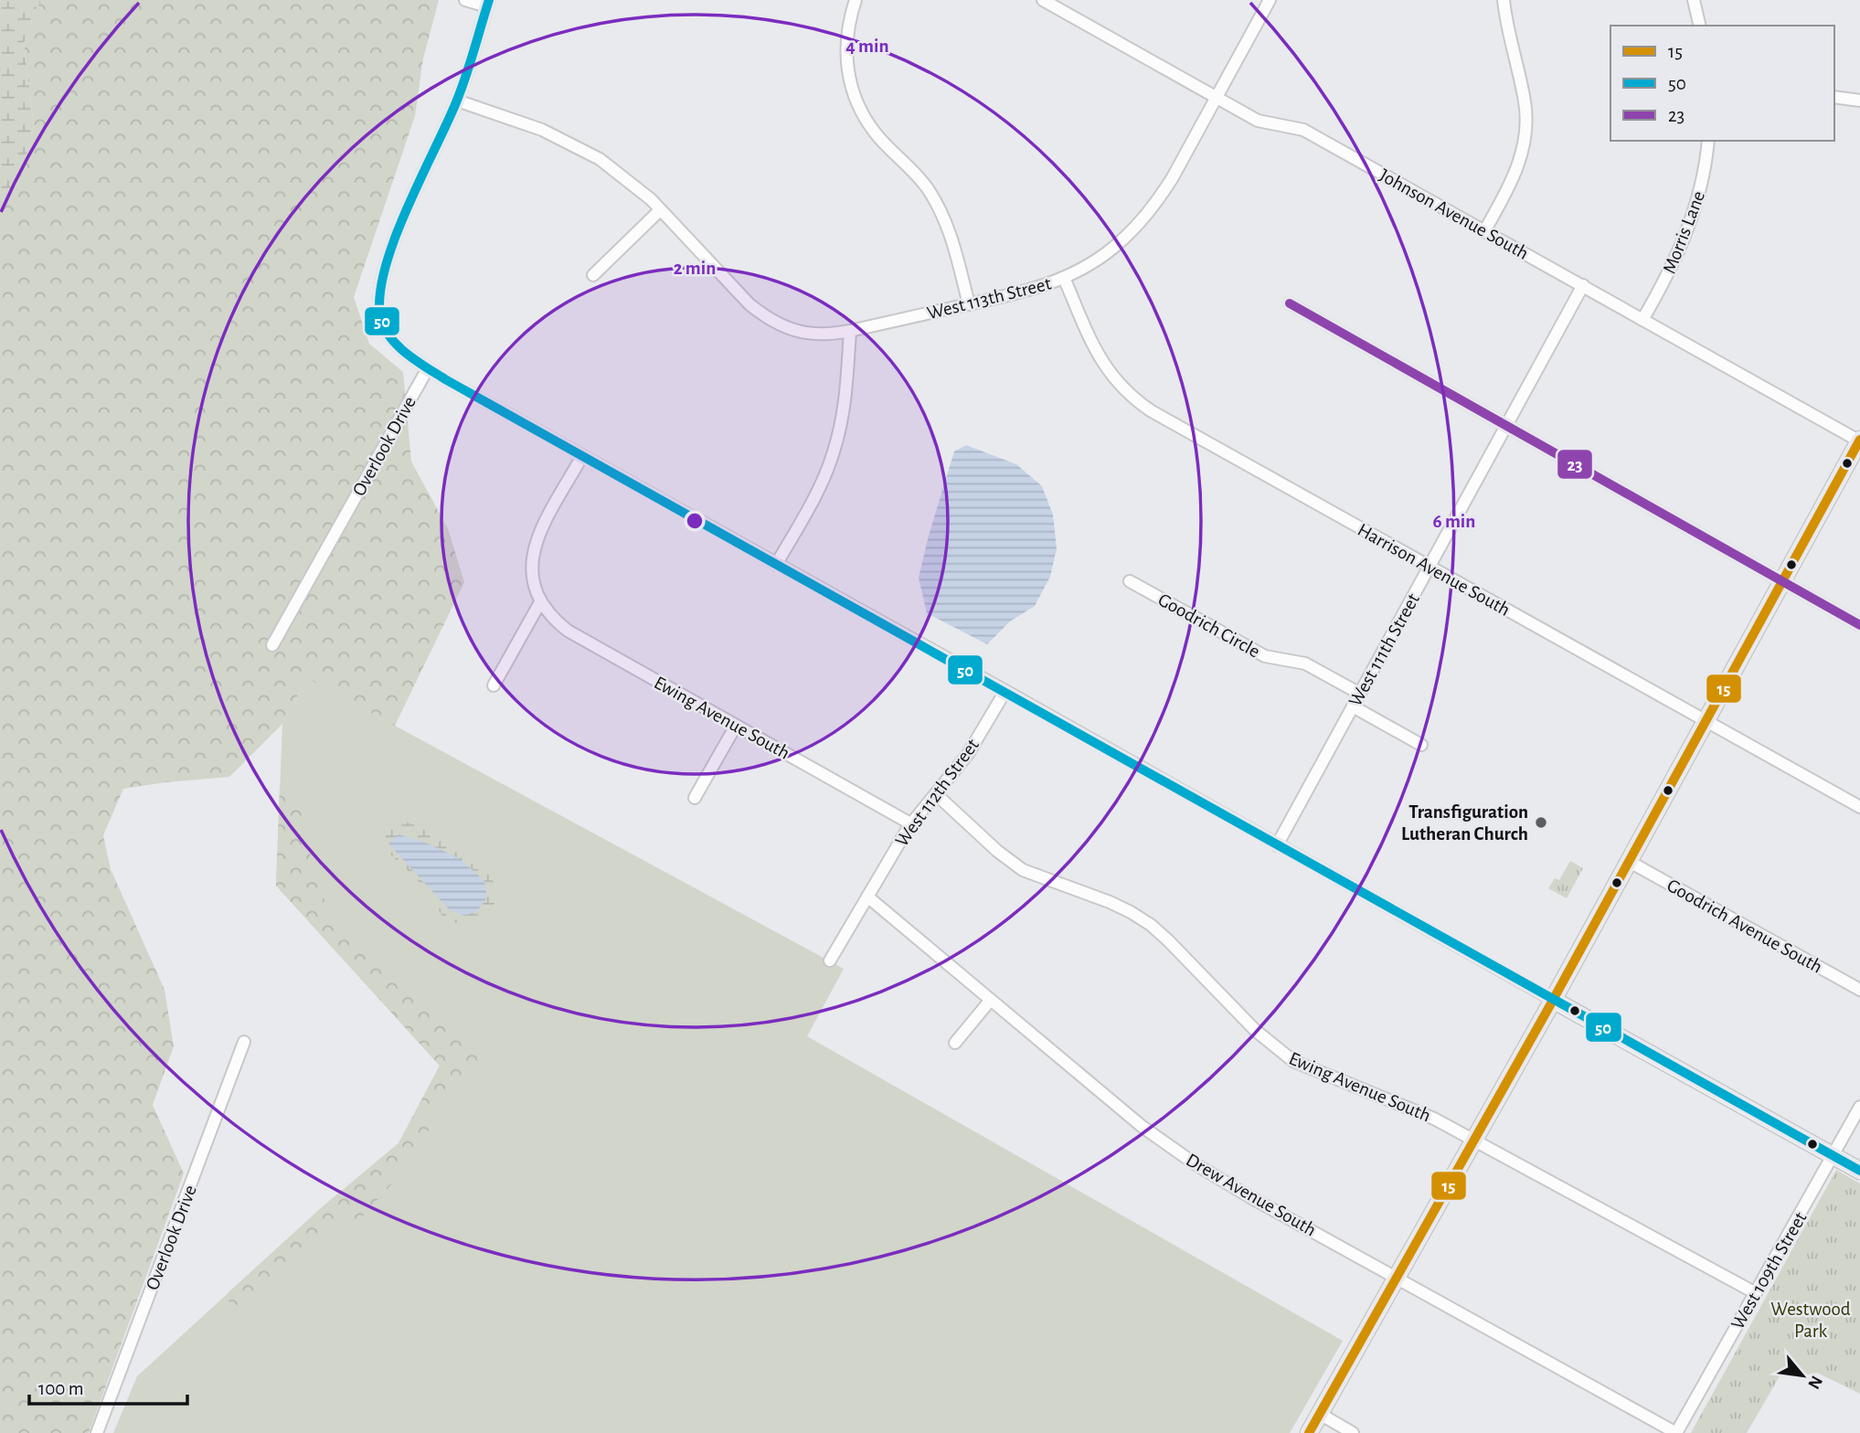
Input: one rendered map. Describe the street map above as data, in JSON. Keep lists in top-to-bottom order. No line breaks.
{"streets":{"street":["Johnson Avenue South","Morris Lane","West 113th Street","Overlook Drive","Harrison Avenue South","Goodrich Circle","West 111th Street","Ewing Avenue South","West 112th Street","Goodrich Avenue South","Drew Avenue South","West 109th Street"]},"crossings":[["Johnson Avenue South","Morris Lane"],["Johnson Avenue South","West 113th Street"],["Johnson Avenue South","West 111th Street"],["West 113th Street","Harrison Avenue South"],["Harrison Avenue South","West 111th Street"],["Goodrich Circle","West 111th Street"],["Ewing Avenue South","West 112th Street"],["Ewing Avenue South","West 109th Street"],["West 112th Street","Drew Avenue South"],["Drew Avenue South","West 109th Street"]],"parks":["Westwood Park"],"places":["Transfiguration Lutheran Church"],"lines":["transit line 50","transit line 23","transit line 15"],"legend":["15","50","23"],"scale_bar":"100 m","north":"bottom right","rings":["4 min","2 min","6 min"]}
